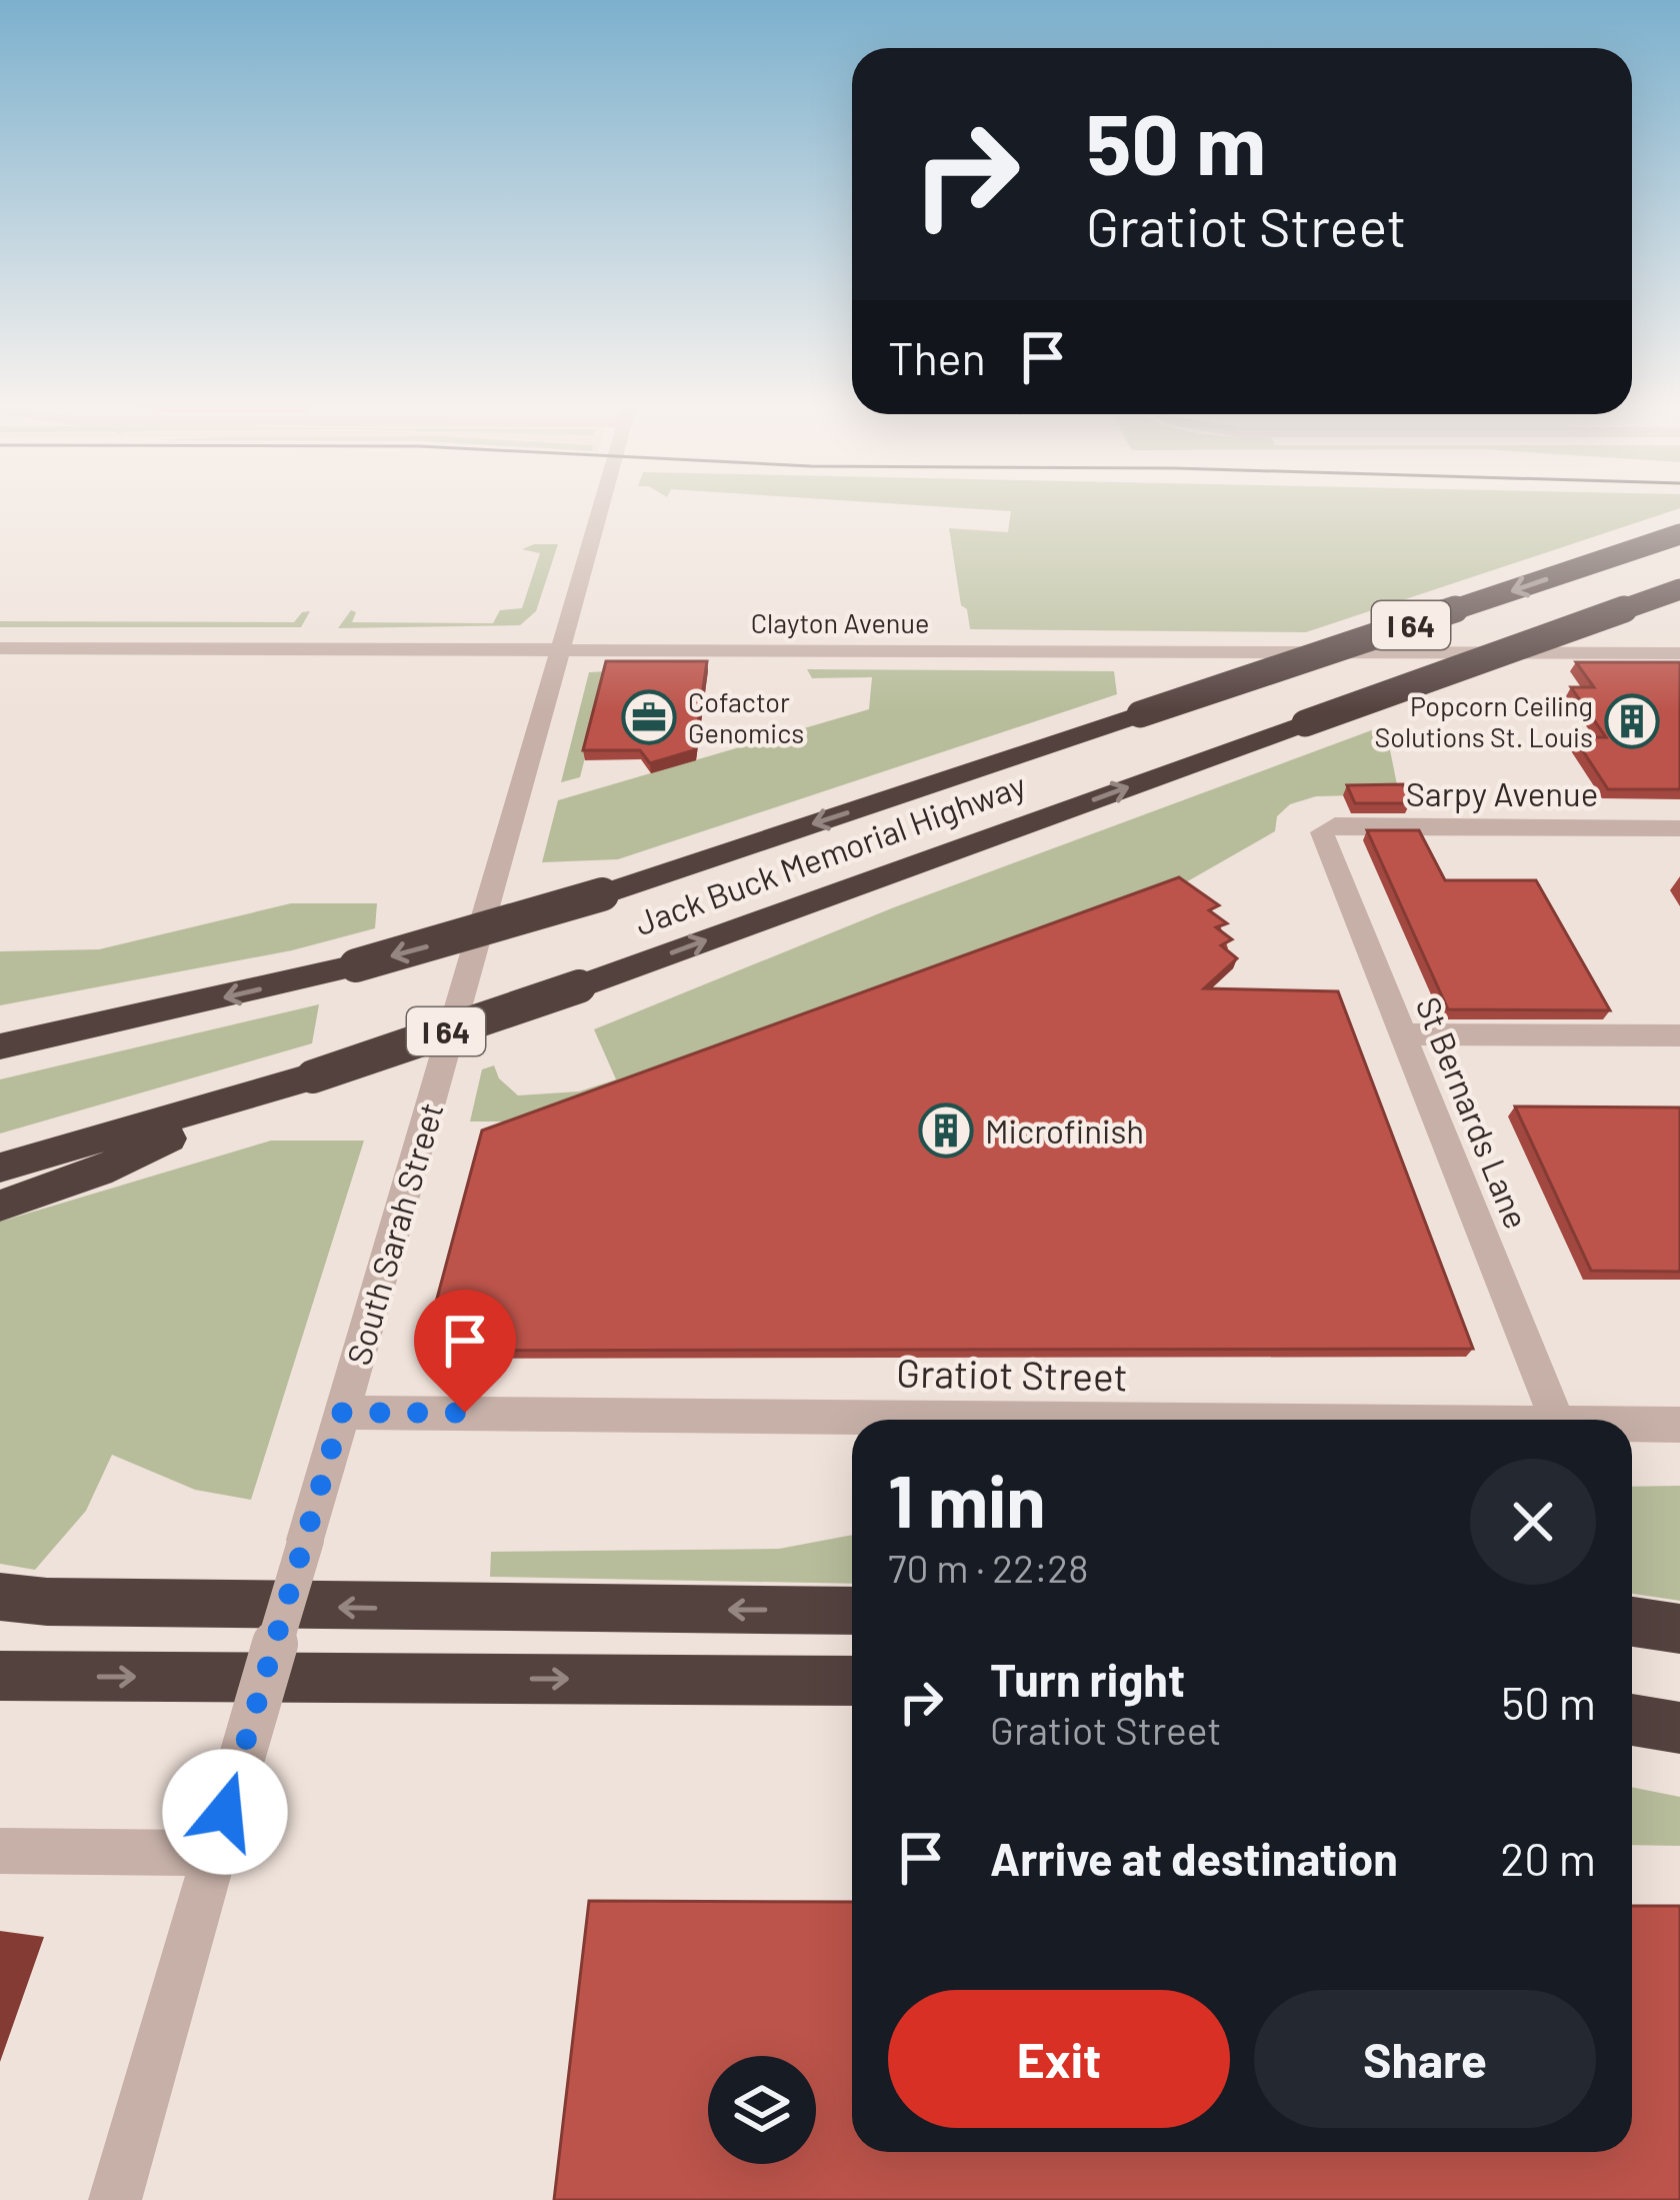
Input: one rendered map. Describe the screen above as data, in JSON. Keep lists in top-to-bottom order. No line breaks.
{"streets":{"highway":["I 64","Jack Buck Memorial Highway"],"street":["Clayton Avenue","Sarpy Avenue","St Bernards Lane","South Sarah Street","Gratiot Street"]},"crossings":[["Clayton Avenue","South Sarah Street"],["Sarpy Avenue","St Bernards Lane"],["South Sarah Street","Gratiot Street"]],"places":{"office":["Cofactor Genomics"],"building":["Popcorn Ceiling Solutions St. Louis","Microfinish"]},"page":{"turn":["50 m","Gratiot Street"],"then":"Then","heading":["1 min","70 m · 22:28"],"list":[{"name":"Turn right","note":"Gratiot Street","value":"50 m"},{"name":"Arrive at destination","value":"20 m"}],"buttons":["Exit","Share"]}}
